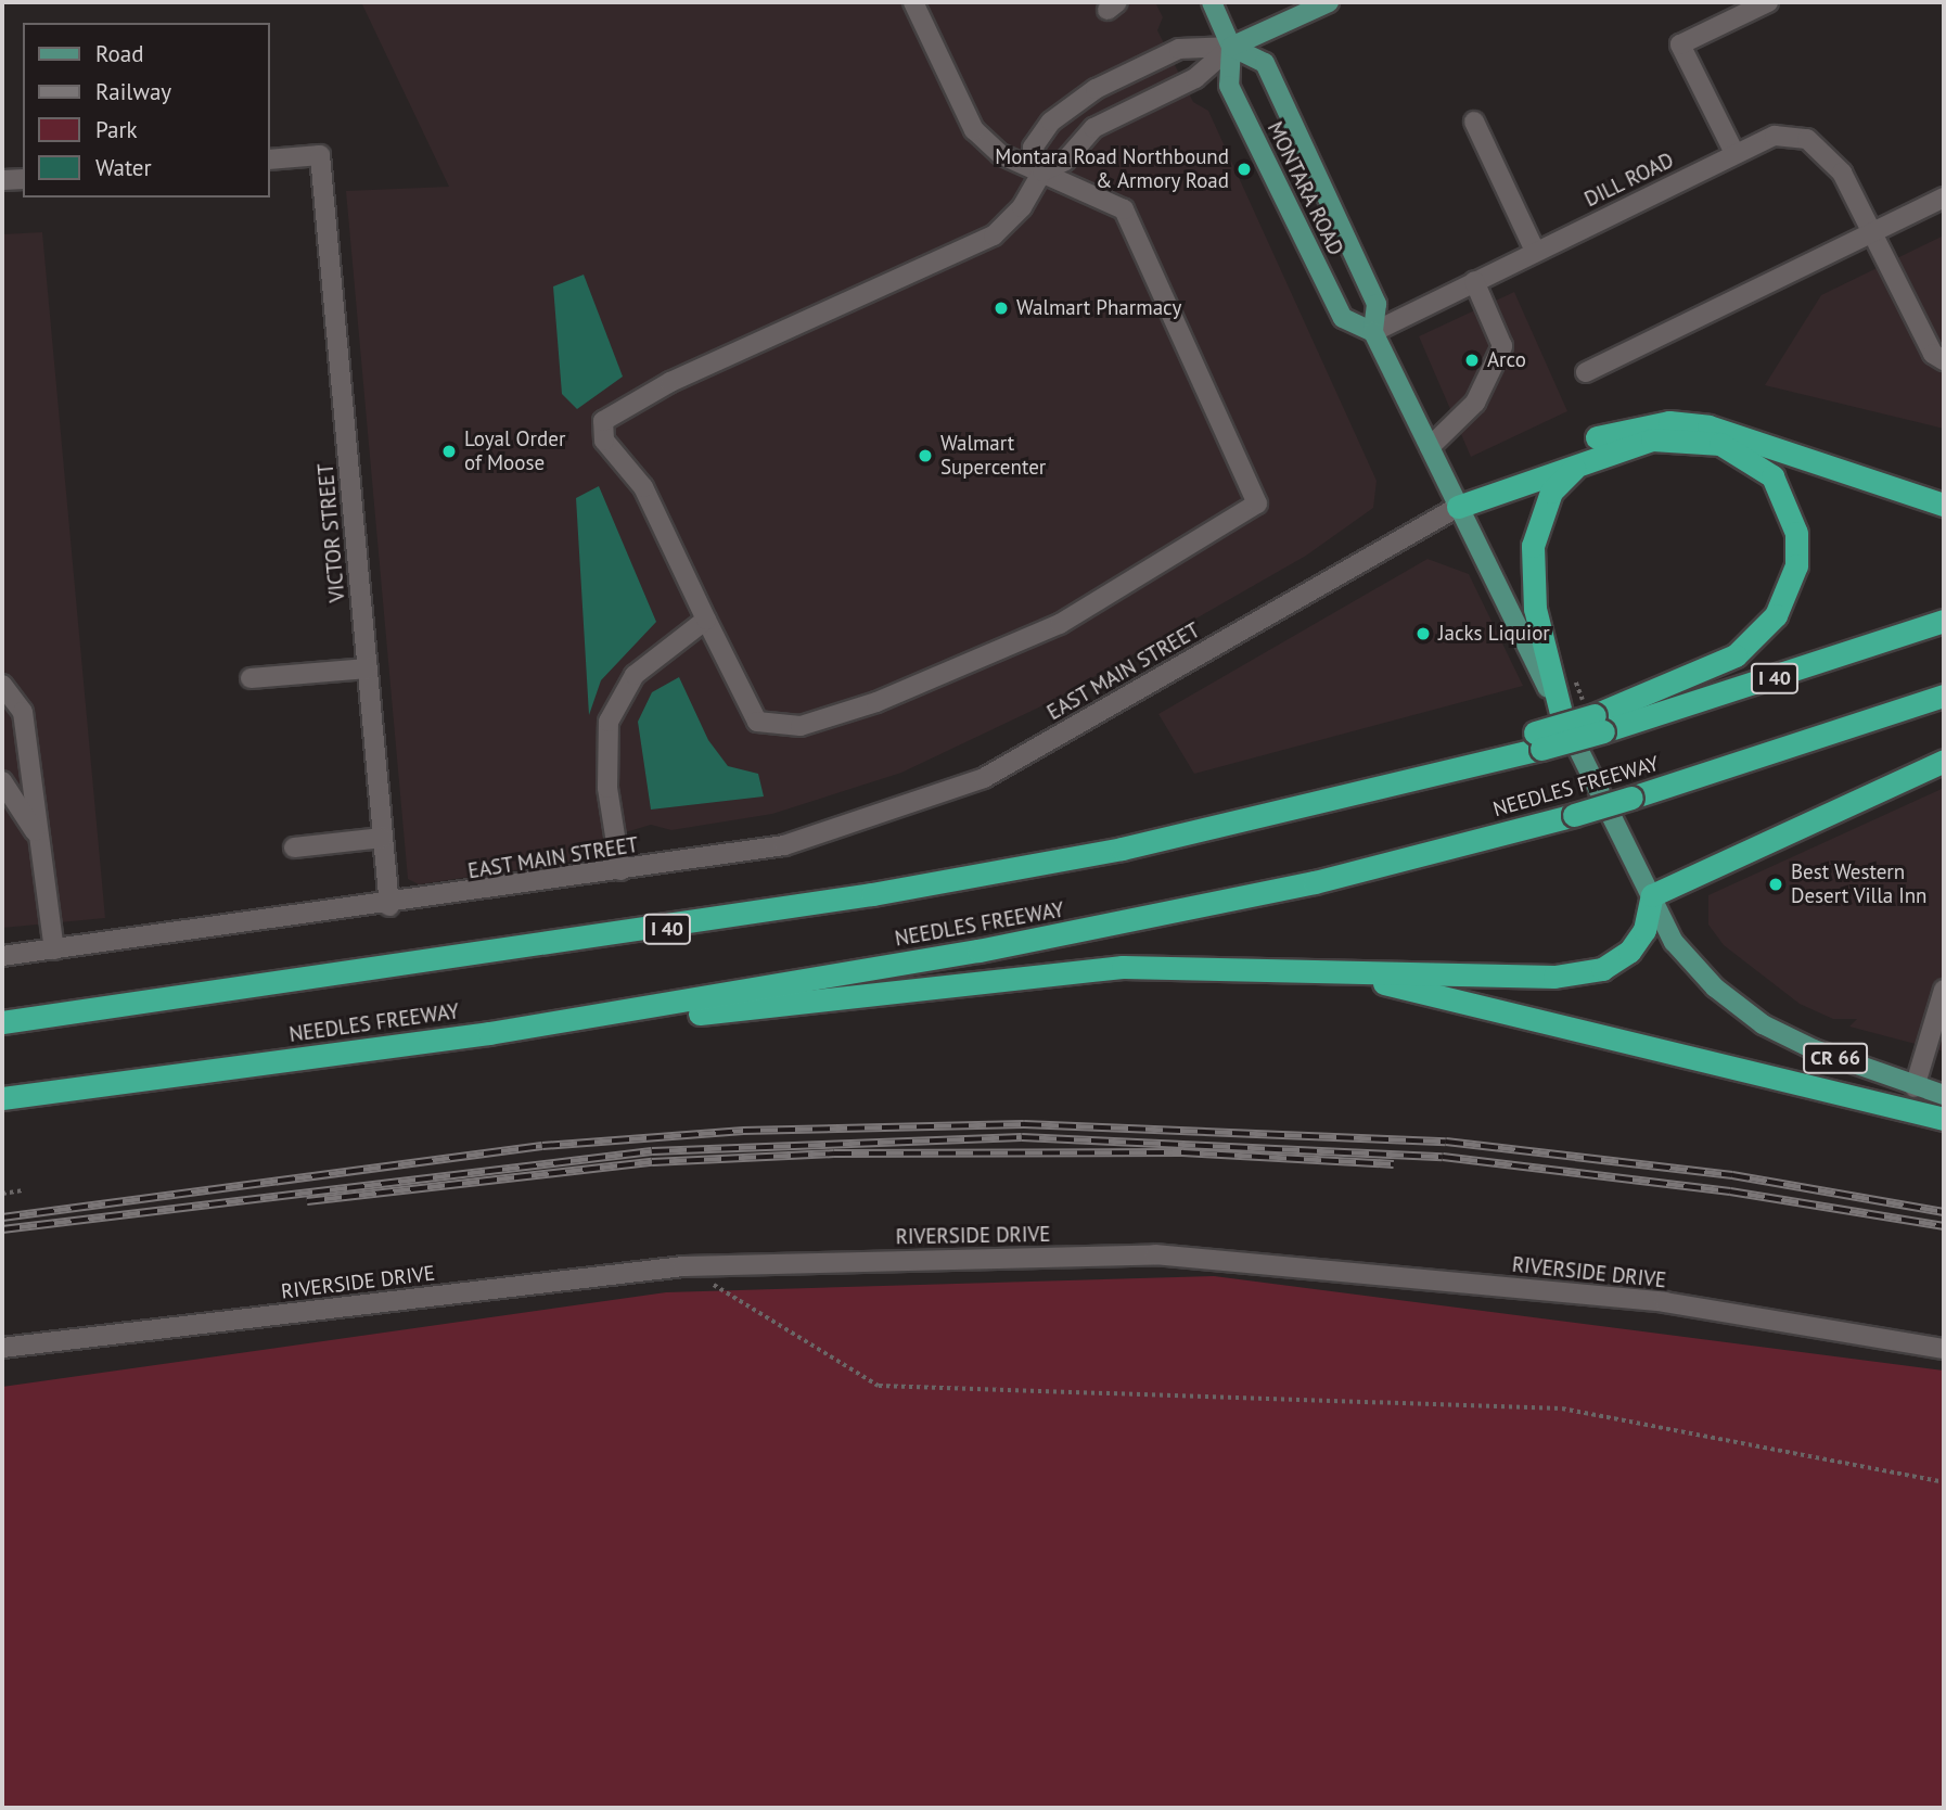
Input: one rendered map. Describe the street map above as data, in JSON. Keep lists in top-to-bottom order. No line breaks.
{"streets":{"highway":["I 40","NEEDLES FREEWAY"],"main road":["MONTARA ROAD","CR 66"],"street":["DILL ROAD","VICTOR STREET","EAST MAIN STREET","RIVERSIDE DRIVE"]},"crossings":[["DILL ROAD","MONTARA ROAD"],["MONTARA ROAD","EAST MAIN STREET"],["MONTARA ROAD","CR 66"],["VICTOR STREET","EAST MAIN STREET"],["EAST MAIN STREET","CR 66"]],"places":["Montara Road Northbound & Armory Road","Walmart Pharmacy","Arco","Loyal Order of Moose","Walmart Supercenter","Jacks Liquior","Best Western Desert Villa Inn"],"legend":["Road","Railway","Park","Water"]}
